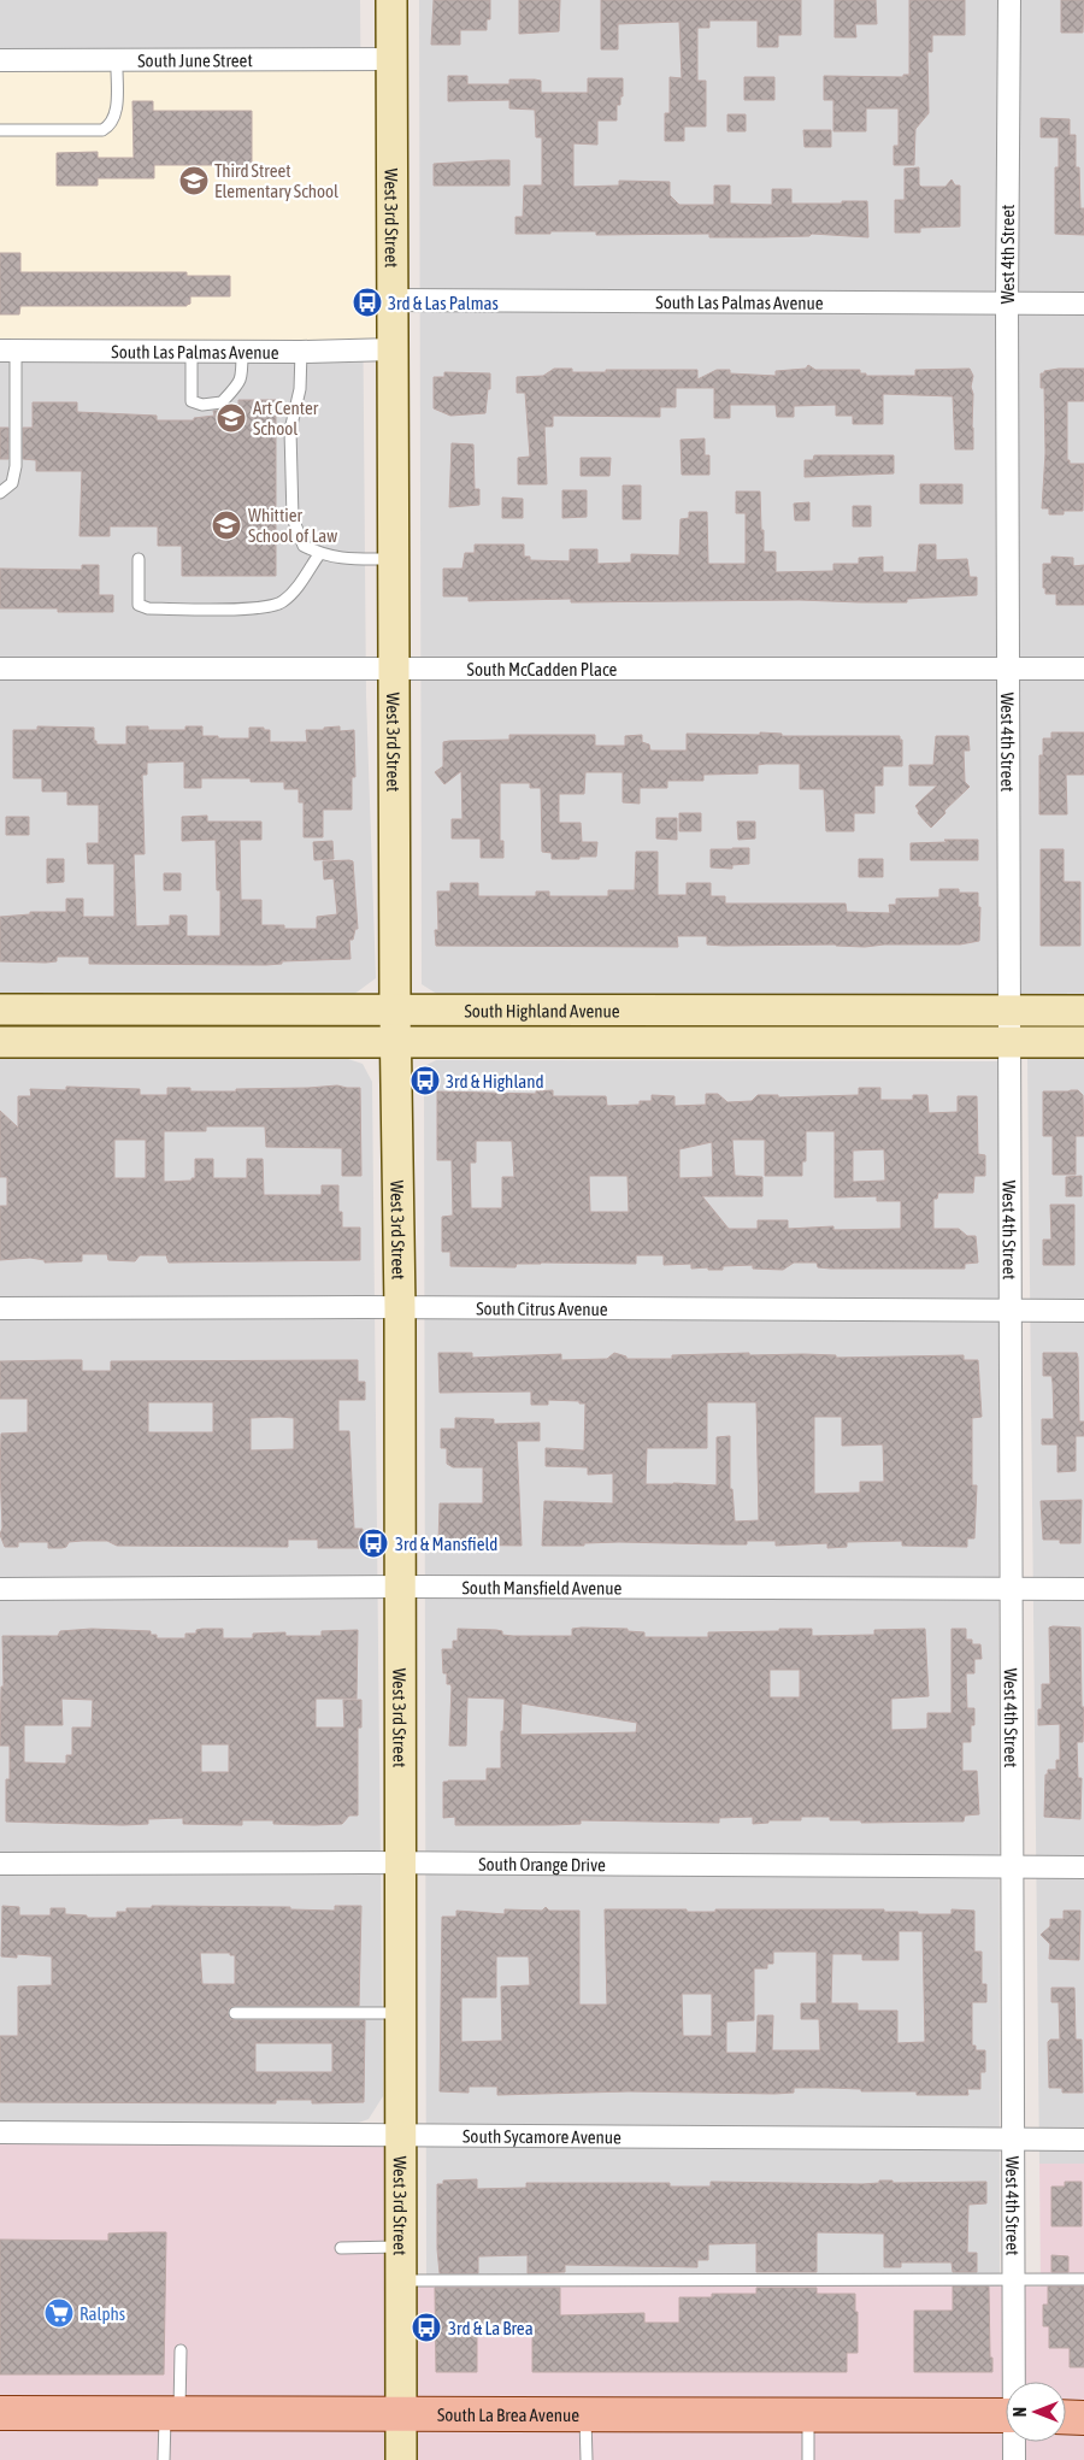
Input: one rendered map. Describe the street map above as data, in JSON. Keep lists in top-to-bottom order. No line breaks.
{"streets":{"main road":["West 3rd Street","South Highland Avenue","South La Brea Avenue"],"street":["South June Street","West 4th Street","South Las Palmas Avenue","South McCadden Place","South Citrus Avenue","South Mansfield Avenue","South Orange Drive","South Sycamore Avenue"]},"crossings":[["South June Street","West 3rd Street"],["West 3rd Street","South Las Palmas Avenue"],["West 3rd Street","South McCadden Place"],["West 3rd Street","South Highland Avenue"],["West 3rd Street","South Citrus Avenue"],["West 3rd Street","South Mansfield Avenue"],["West 3rd Street","South Orange Drive"],["West 3rd Street","South Sycamore Avenue"],["West 3rd Street","South La Brea Avenue"],["West 4th Street","South Las Palmas Avenue"],["West 4th Street","South McCadden Place"],["West 4th Street","South Highland Avenue"],["West 4th Street","South Citrus Avenue"],["West 4th Street","South Mansfield Avenue"],["West 4th Street","South Orange Drive"],["West 4th Street","South Sycamore Avenue"]],"places":{"school or university":["Third Street Elementary School","Art Center School","Whittier School of Law"],"bus stop":["3rd & Las Palmas","3rd & Highland","3rd & Mansfield","3rd & La Brea"],"supermarket":["Ralphs"]},"north":"left"}
